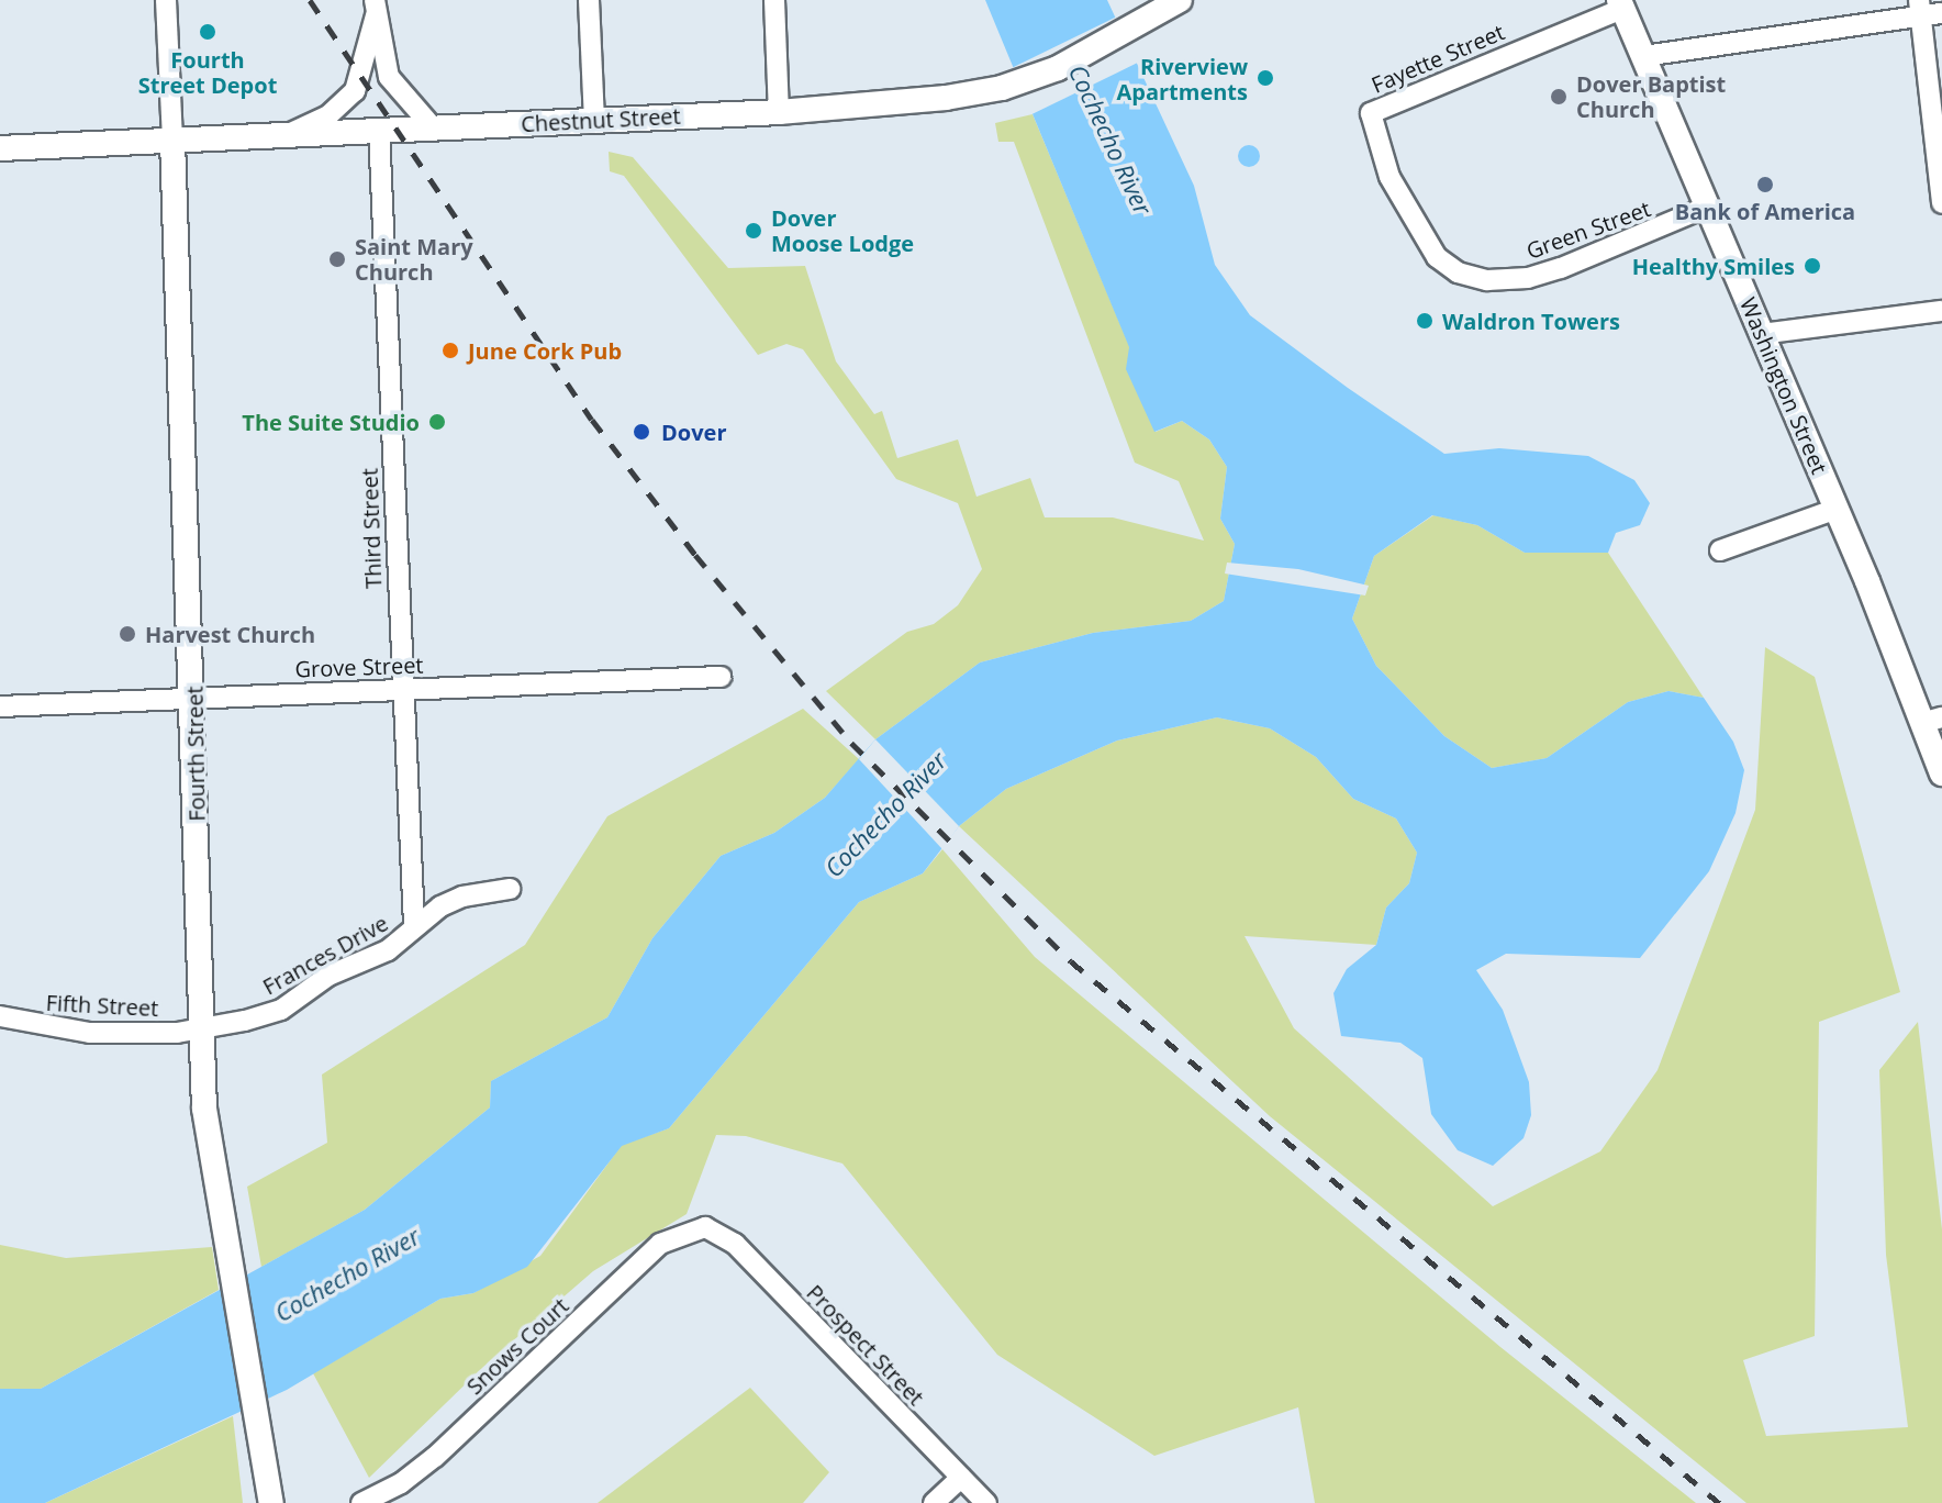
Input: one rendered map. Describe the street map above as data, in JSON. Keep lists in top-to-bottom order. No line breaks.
{"streets":{"street":["Fayette Street","Chestnut Street","Green Street","Washington Street","Third Street","Grove Street","Fourth Street","Frances Drive","Fifth Street","Prospect Street","Snows Court"]},"crossings":[["Fayette Street","Green Street"],["Fayette Street","Washington Street"],["Chestnut Street","Third Street"],["Chestnut Street","Fourth Street"],["Green Street","Washington Street"],["Third Street","Grove Street"],["Third Street","Frances Drive"],["Grove Street","Fourth Street"],["Fourth Street","Frances Drive"],["Fourth Street","Fifth Street"],["Frances Drive","Fifth Street"],["Prospect Street","Snows Court"]],"water":["Cochecho River"],"places":["Fourth Street Depot","Riverview Apartments","Dover Baptist Church","Bank of America","Dover Moose Lodge","Saint Mary Church","Healthy Smiles","Waldron Towers","June Cork Pub","The Suite Studio","Dover","Harvest Church"]}
